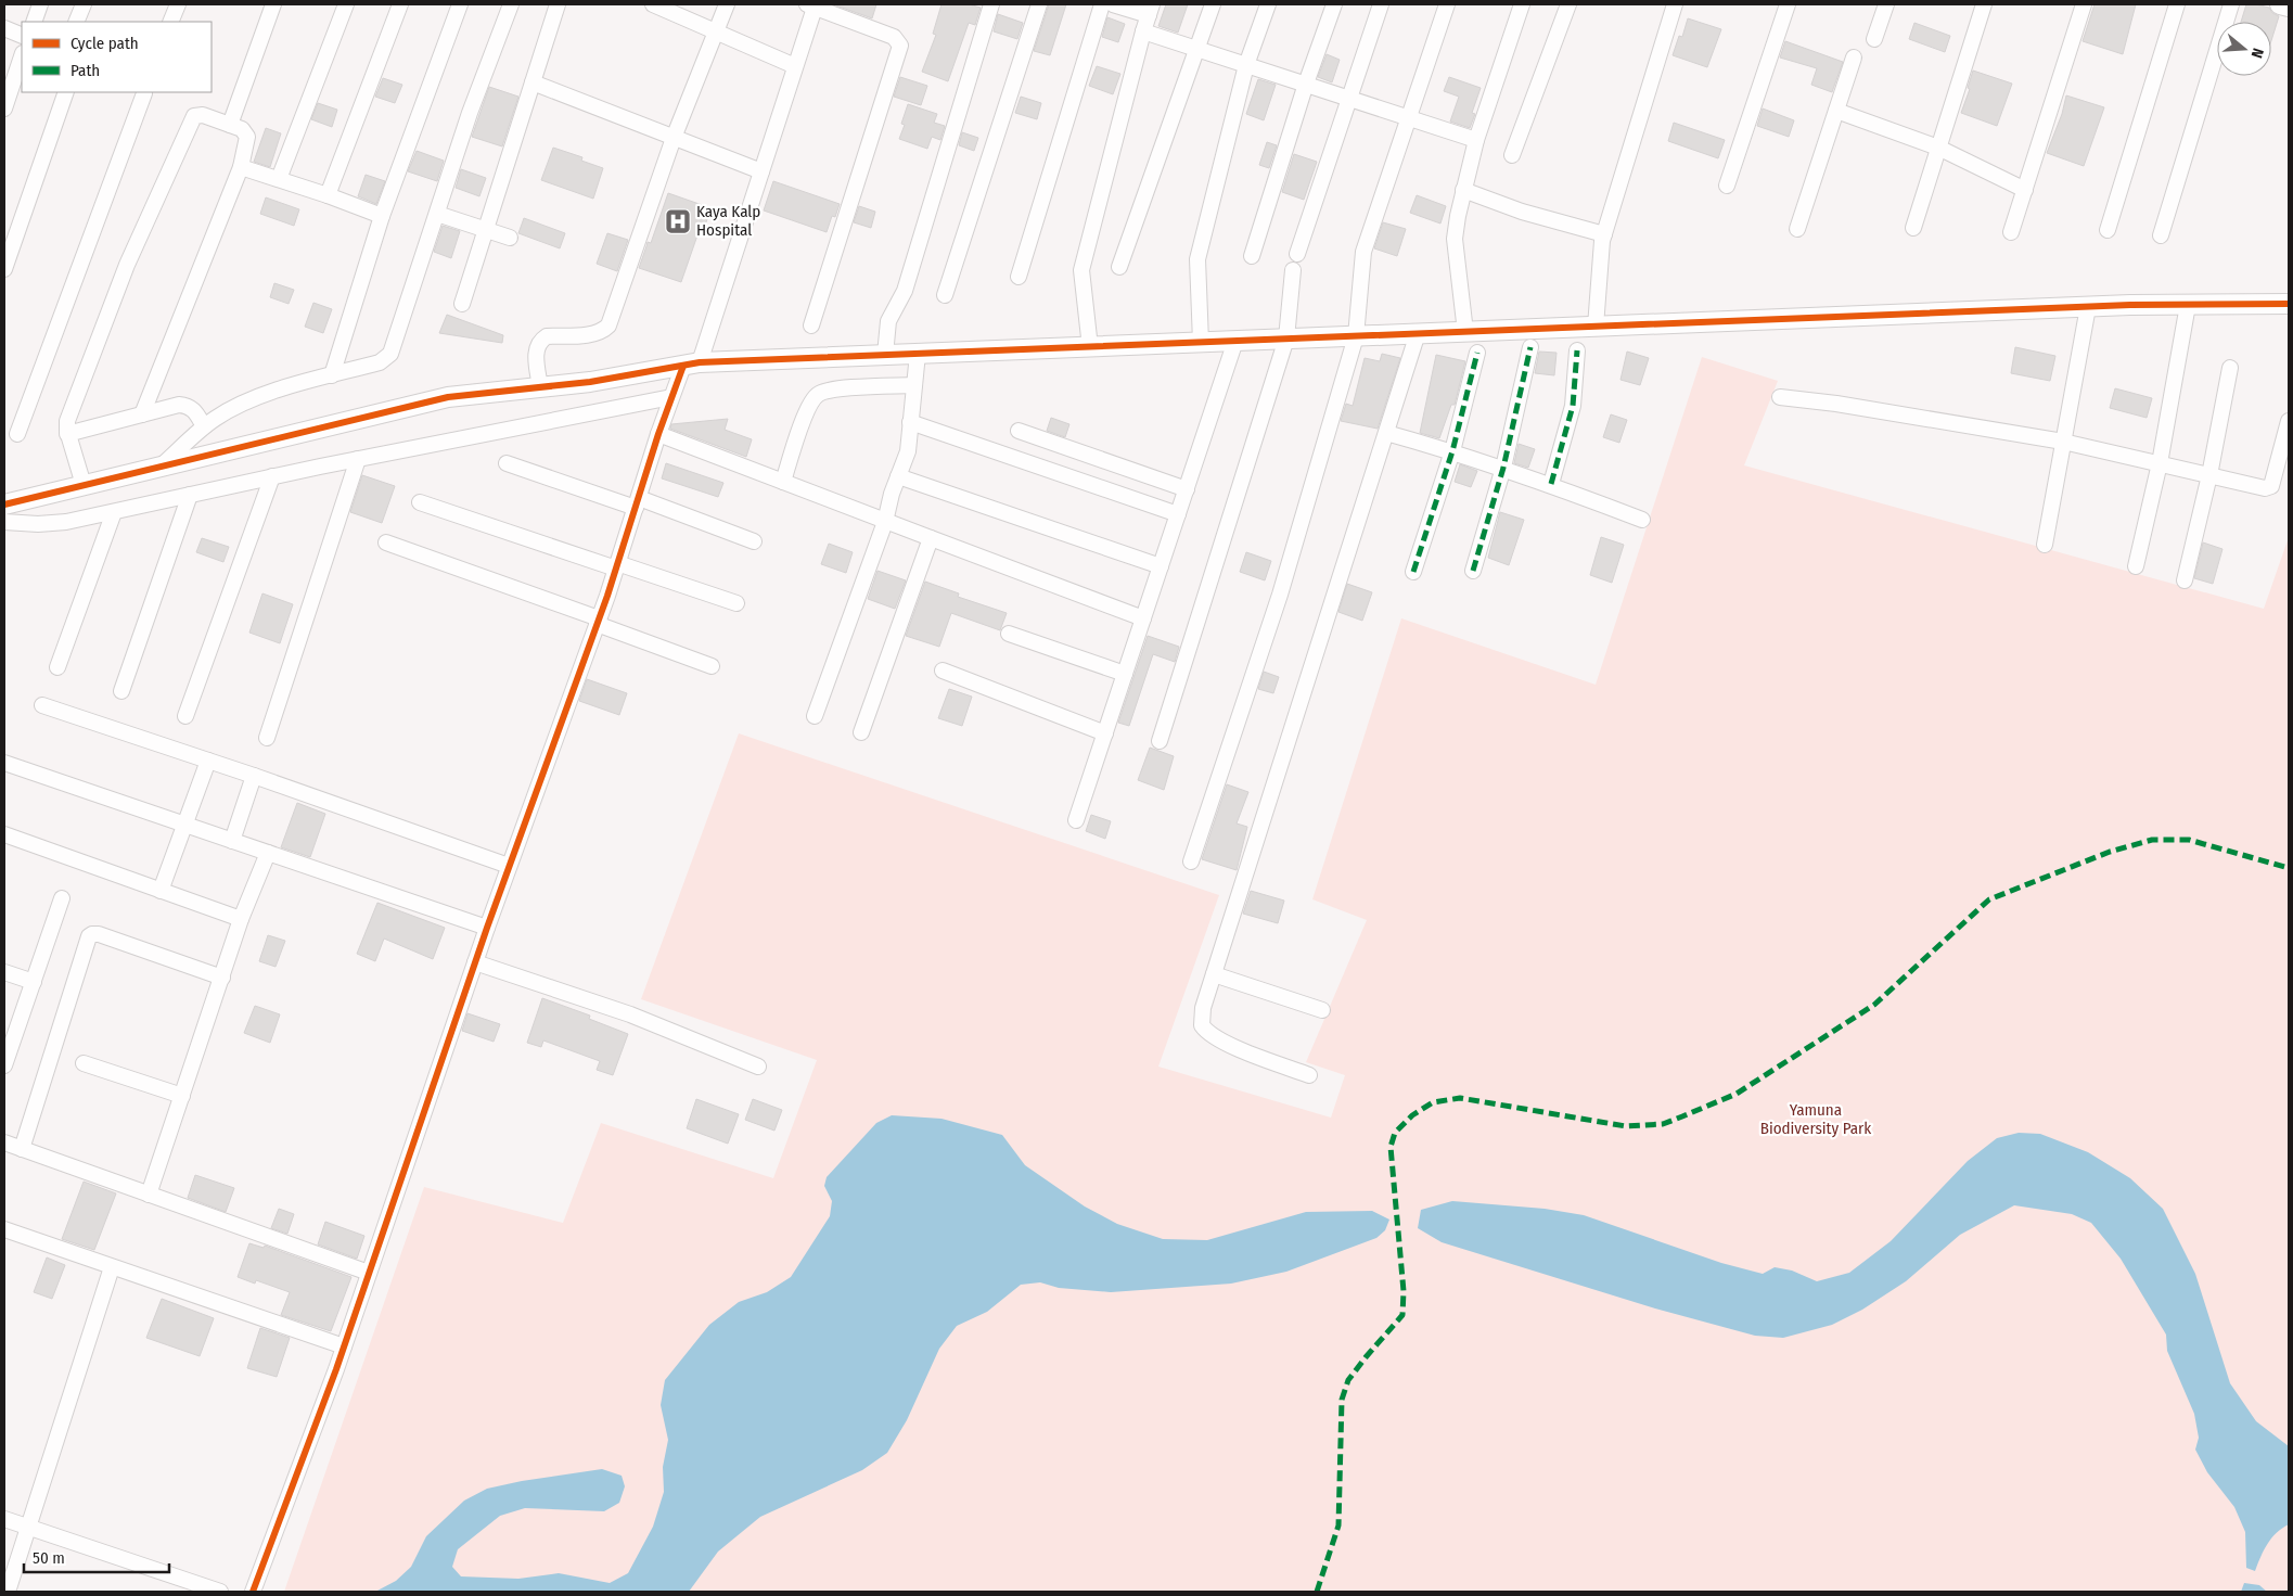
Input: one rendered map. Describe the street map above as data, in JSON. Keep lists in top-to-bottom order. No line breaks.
{"parks":["Yamuna Biodiversity Park"],"places":{"hospital":["Kaya Kalp Hospital"]},"legend":["Cycle path","Path"],"scale_bar":"50 m","north":"right"}
